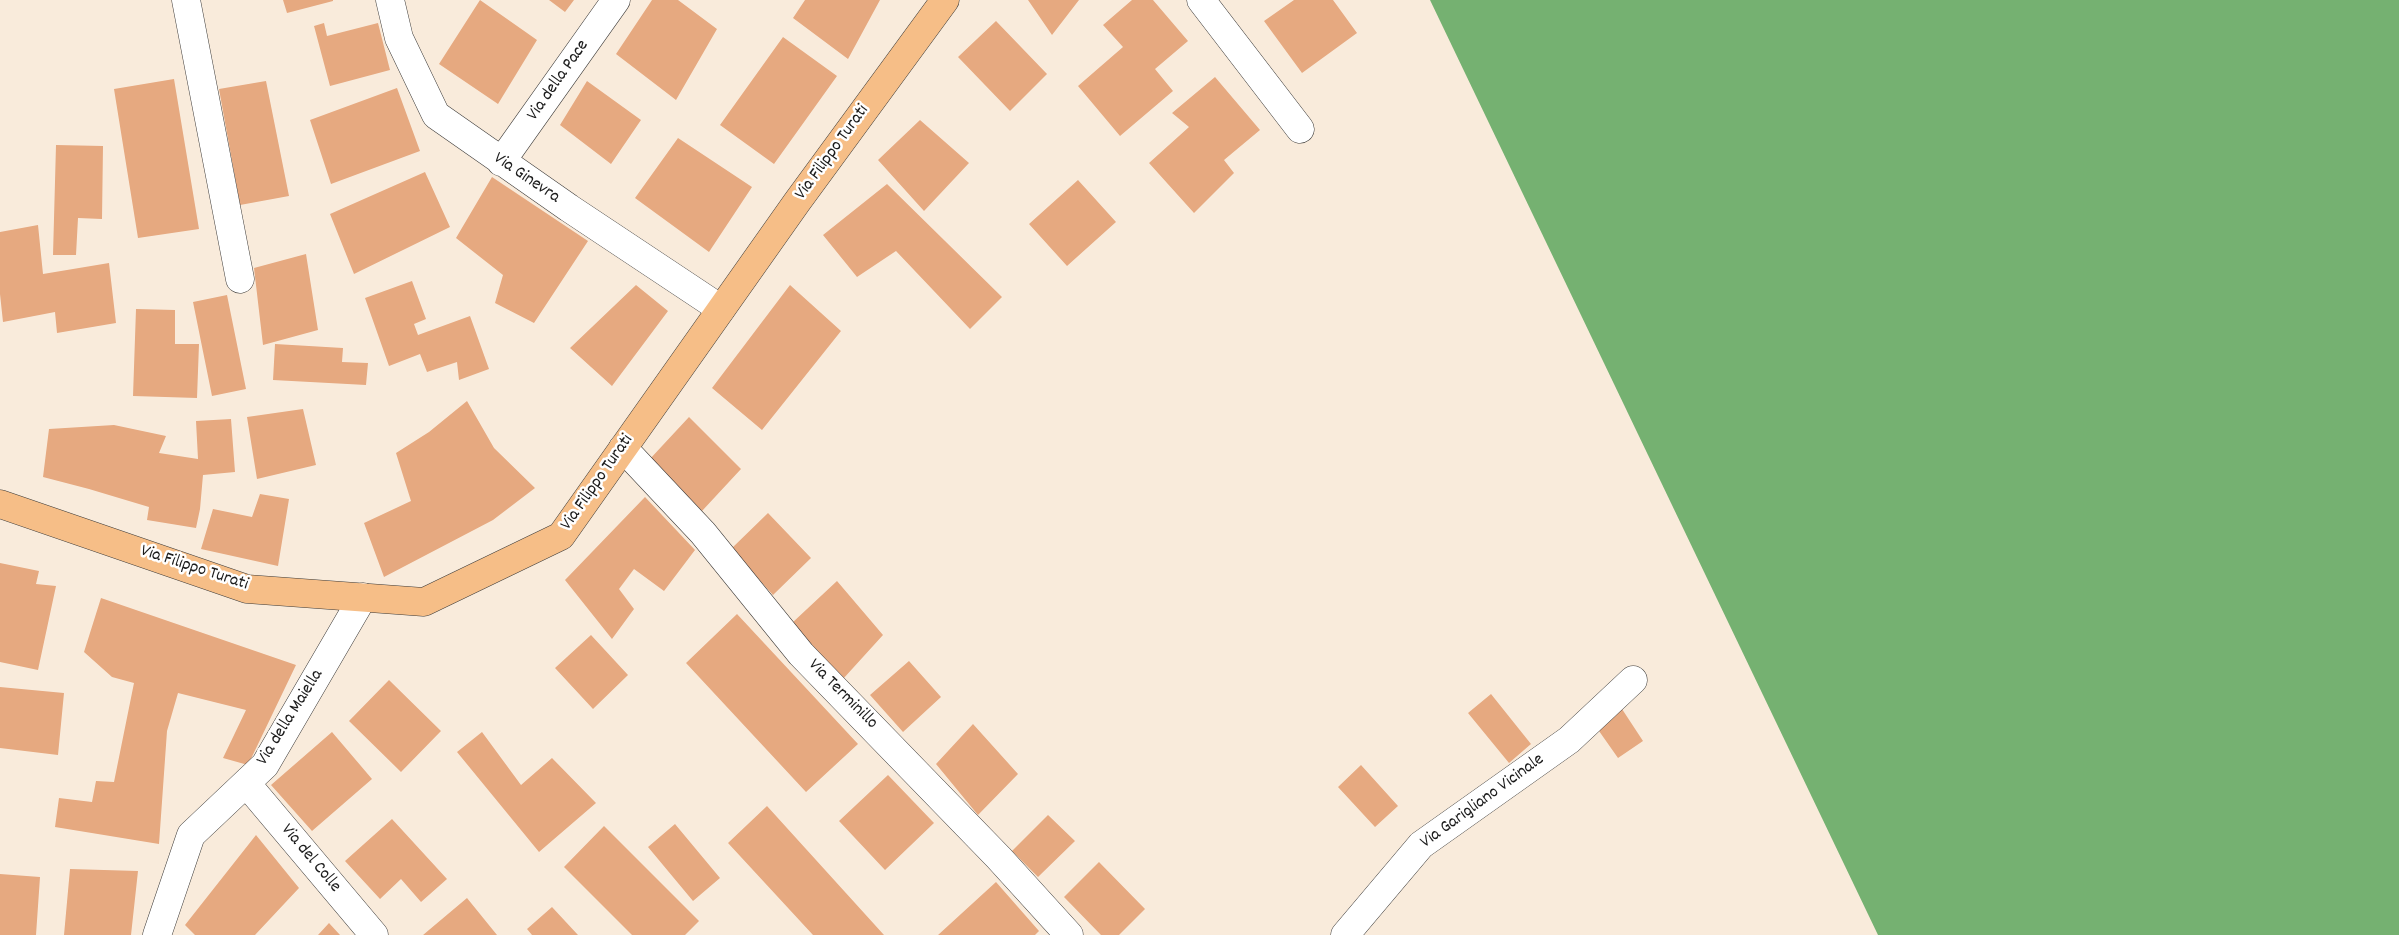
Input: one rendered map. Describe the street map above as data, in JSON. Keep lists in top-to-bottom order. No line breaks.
{"streets":{"main road":["Via Filippo Turati"],"street":["Via della Pace","Via Ginevra","Via Terminillo","Via della Maiella","Via Garigliano Vicinale","Via del Colle"]},"crossings":[["Via della Pace","Via Ginevra"],["Via Filippo Turati","Via Ginevra"],["Via Filippo Turati","Via Terminillo"],["Via Filippo Turati","Via della Maiella"],["Via della Maiella","Via del Colle"]]}
